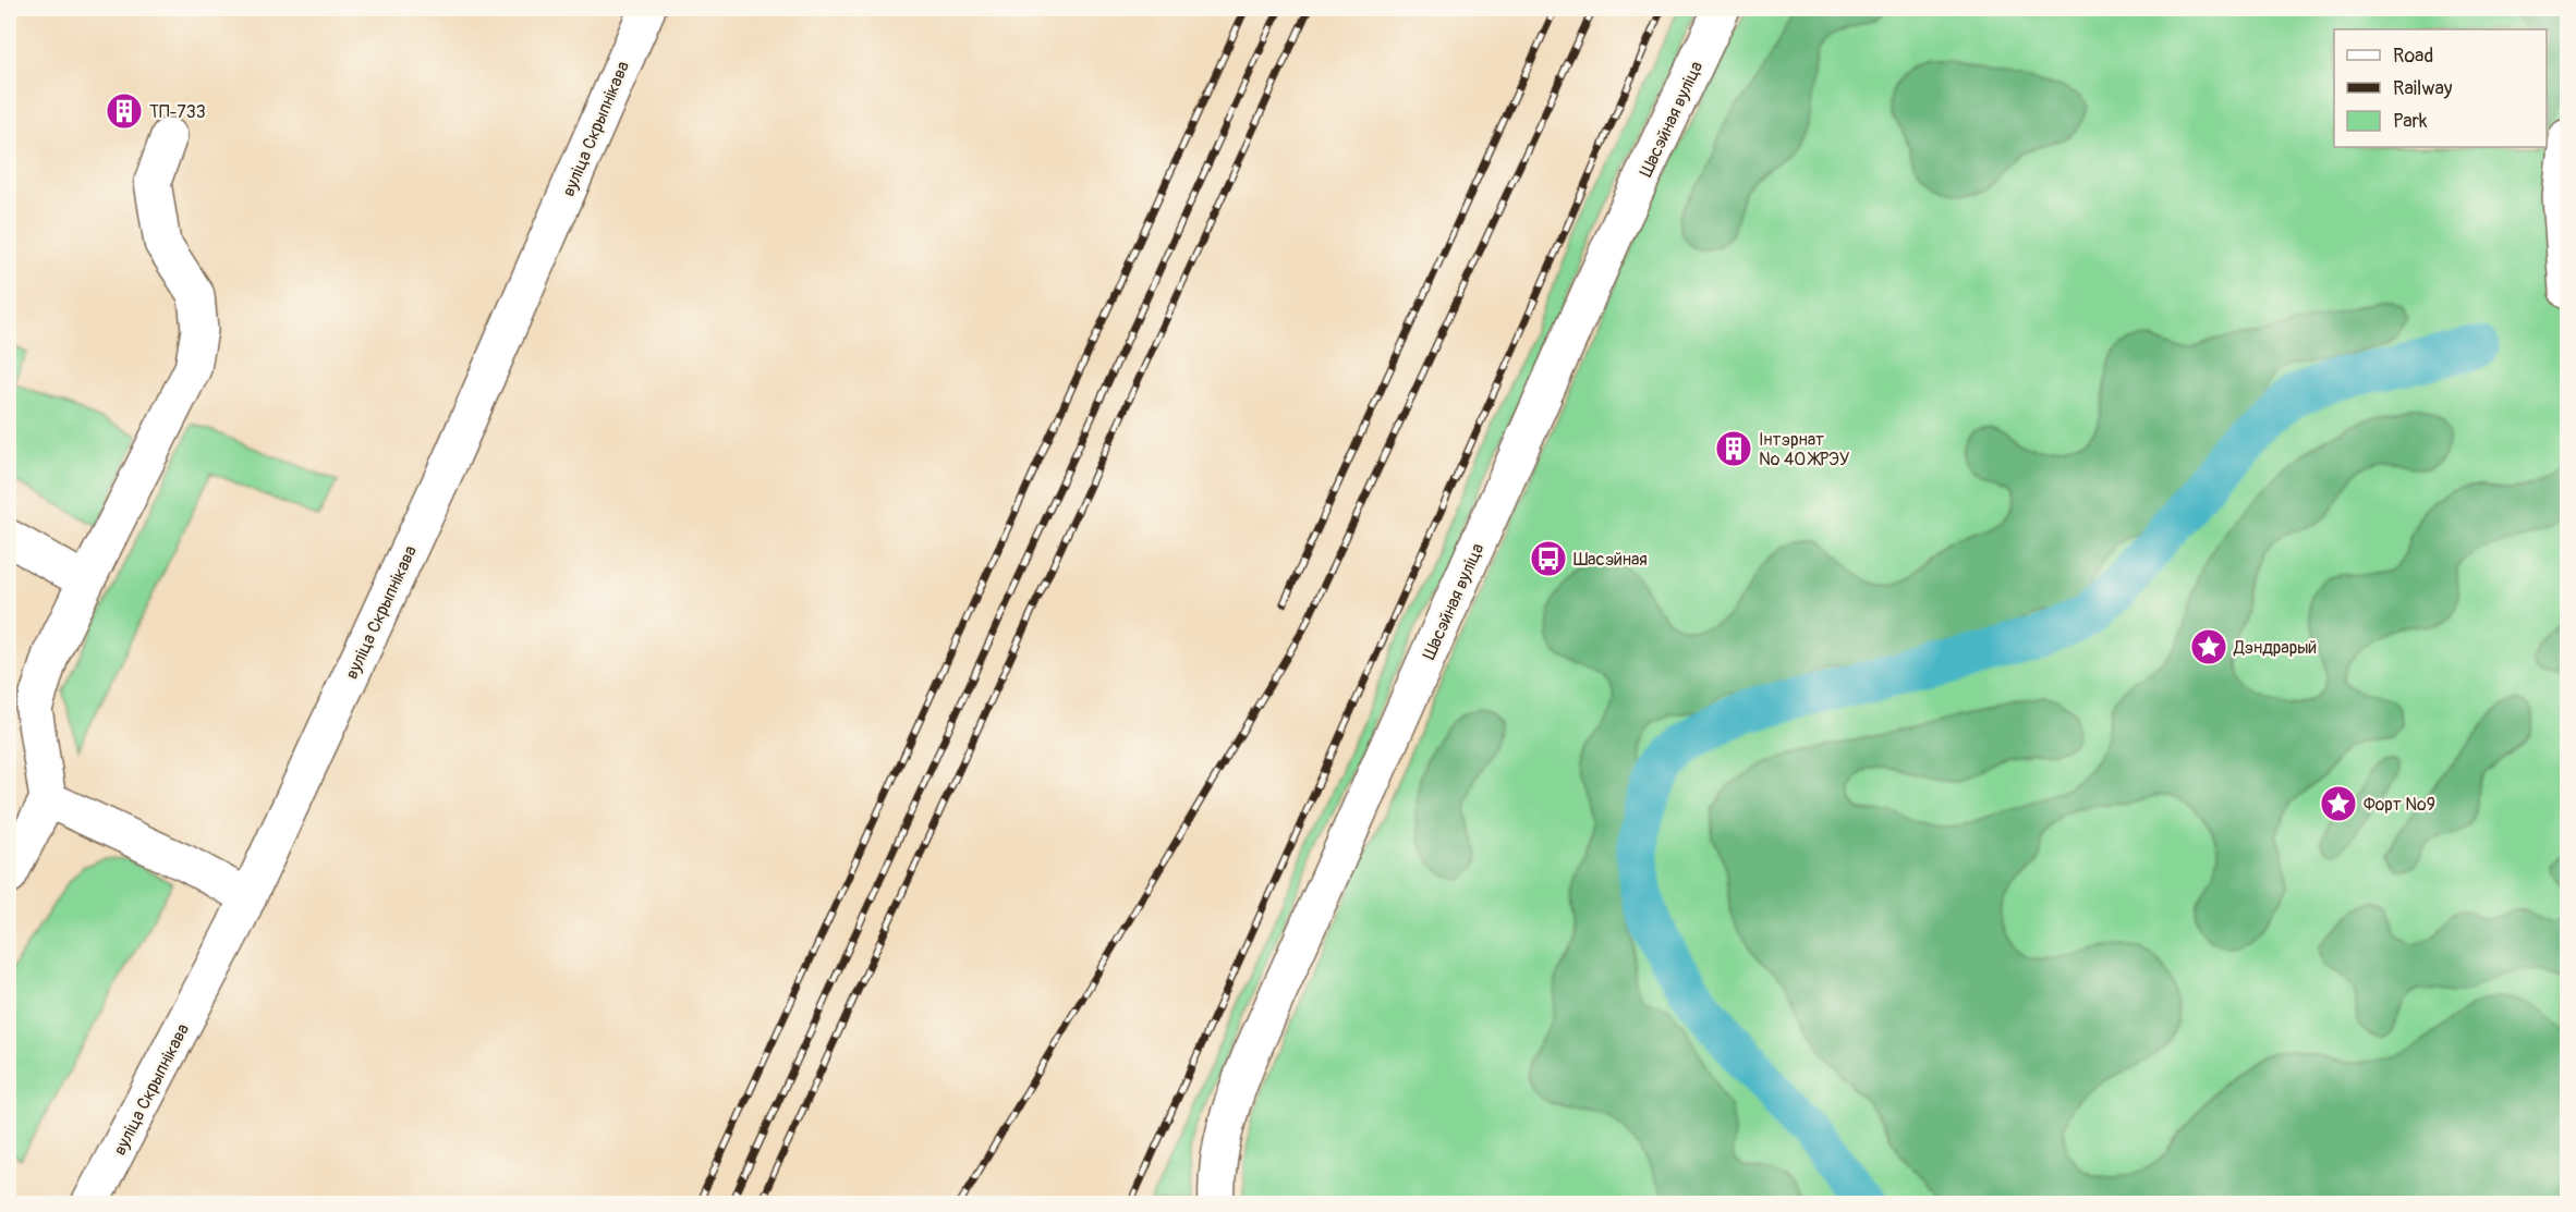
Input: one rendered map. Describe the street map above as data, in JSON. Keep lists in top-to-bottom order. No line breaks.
{"streets":{"street":["Шасэйная вуліца","вуліца Скрыпнікава"]},"places":{"building":["ТП-733","Інтэрнат № 40 ЖРЭУ"],"bus stop":["Шасэйная"],"place":["Дэндрарый","Форт №9"]},"legend":["Road","Railway","Park"]}
